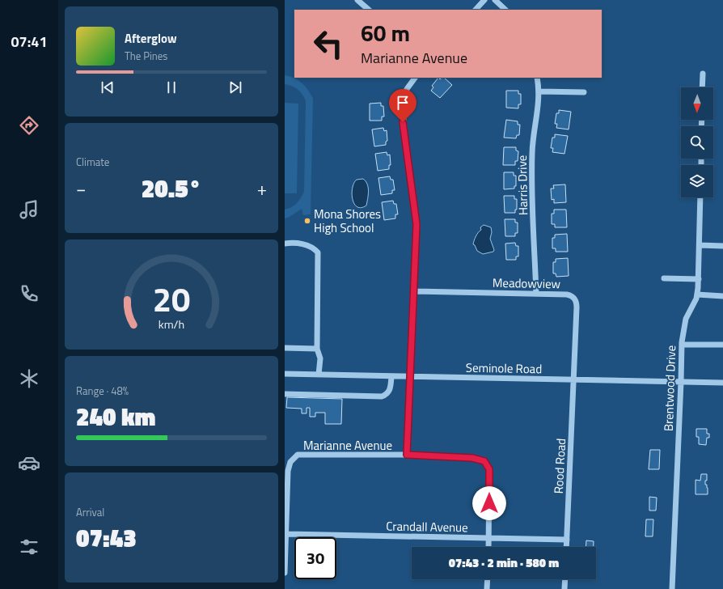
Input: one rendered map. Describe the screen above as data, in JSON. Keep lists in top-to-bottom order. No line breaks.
{"streets":{"street":["Harris Drive","Meadowview","Seminole Road","Brentwood Drive","Marianne Avenue","Rood Road","Crandall Avenue"]},"crossings":[["Harris Drive","Meadowview"],["Meadowview","Seminole Road"],["Meadowview","Rood Road"],["Seminole Road","Brentwood Drive"],["Seminole Road","Rood Road"],["Marianne Avenue","Crandall Avenue"],["Rood Road","Crandall Avenue"]],"places":["Mona Shores High School"],"north":"bottom","page":{"tabs":"07:41","turn":["60 m","Marianne Avenue"],"song":["Afterglow","The Pines"],"tile":["Climate",["Range · 48%","240 km"],["Arrival","07:43"]],"heat":["−","20.5°","+"],"limit":"30","trip":"07:43 · 2 min · 580 m","gauge":["20","km/h"]}}
